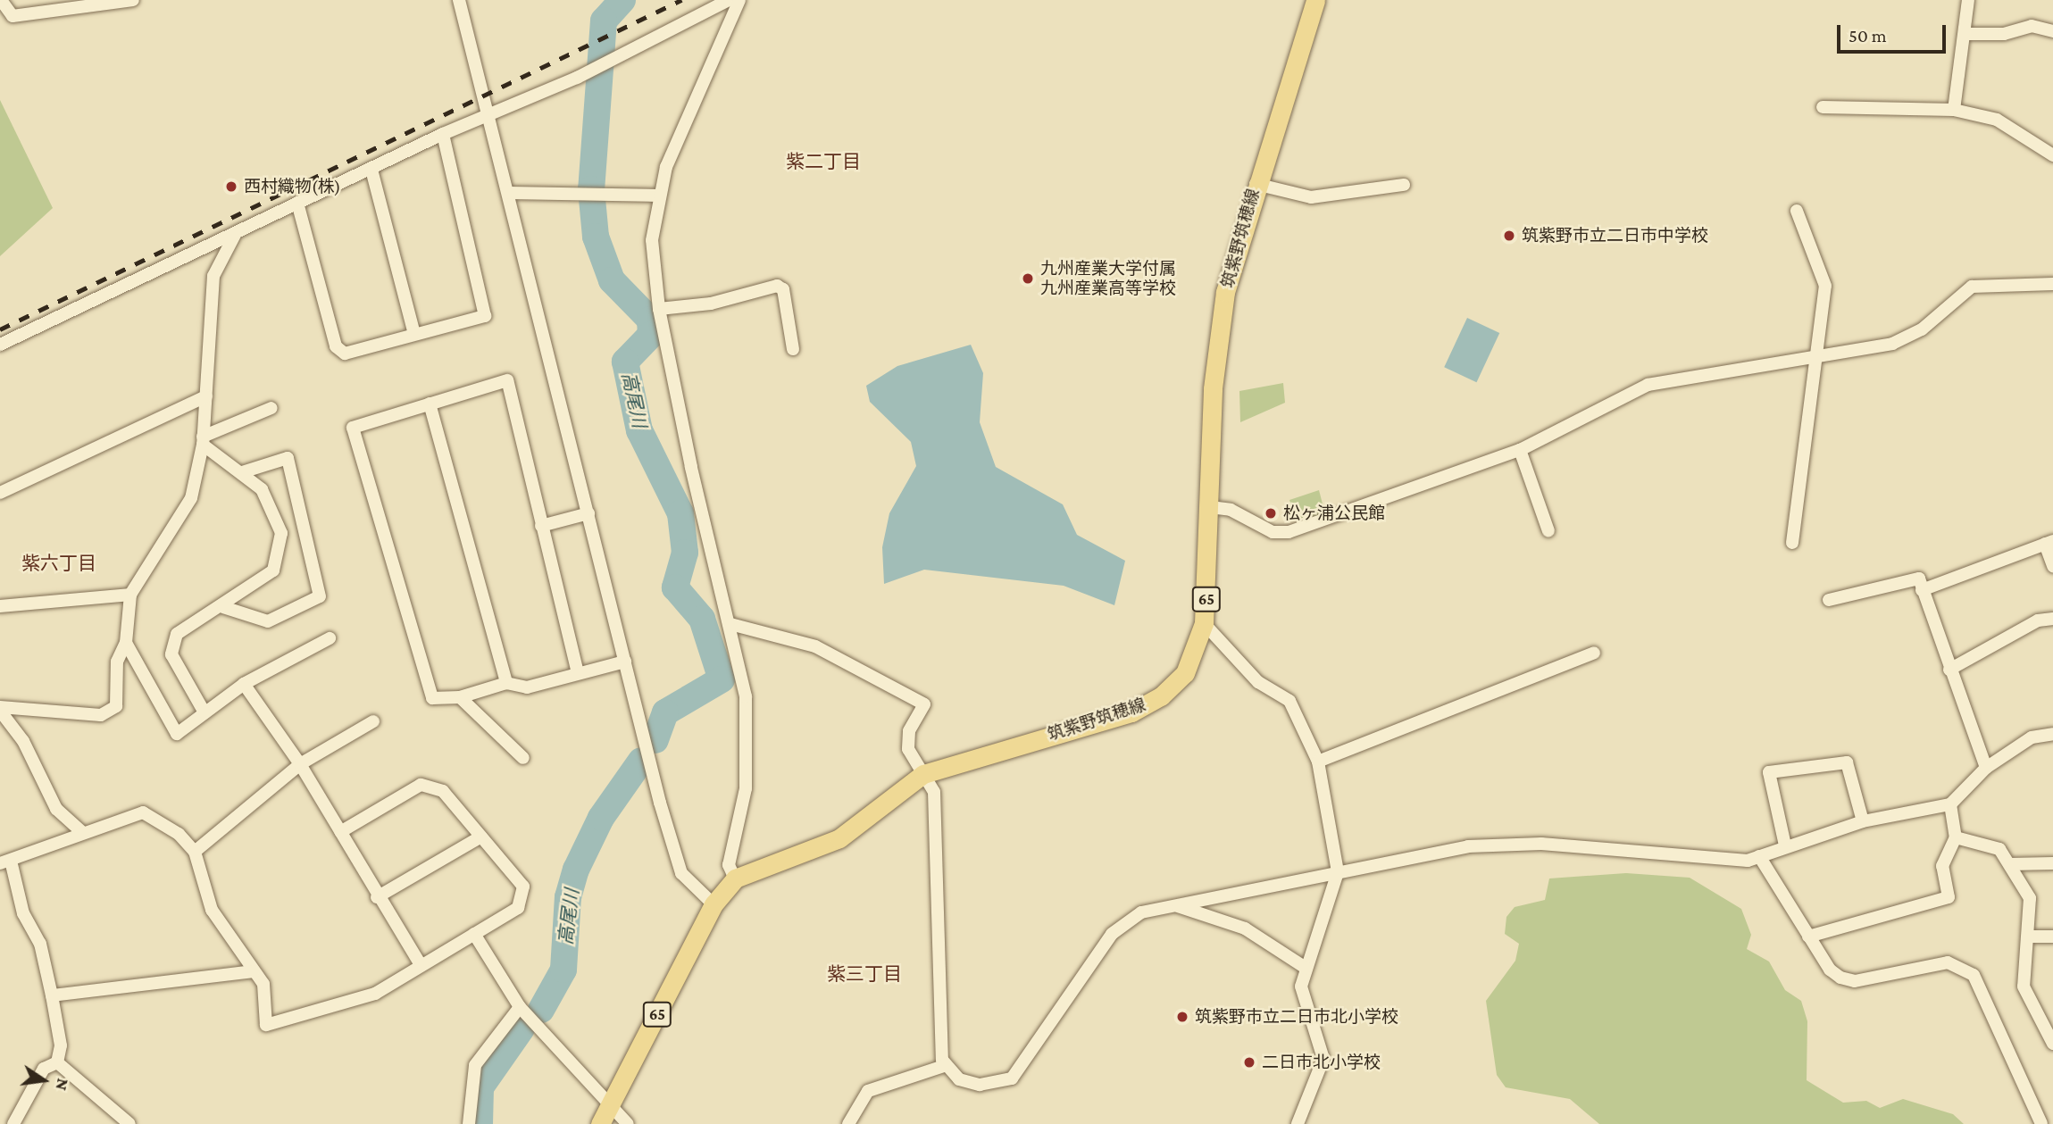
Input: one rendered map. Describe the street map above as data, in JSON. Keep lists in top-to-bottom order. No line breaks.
{"streets":{"main road":["筑紫野筑穂線","65"]},"districts":["紫二丁目","紫六丁目","紫三丁目"],"water":["高尾川"],"places":["西村織物(株)","筑紫野市立二日市中学校","九州産業大学付属 九州産業高等学校","松ヶ浦公民館","筑紫野市立二日市北小学校","二日市北小学校"],"scale_bar":"50 m","north":"right"}
